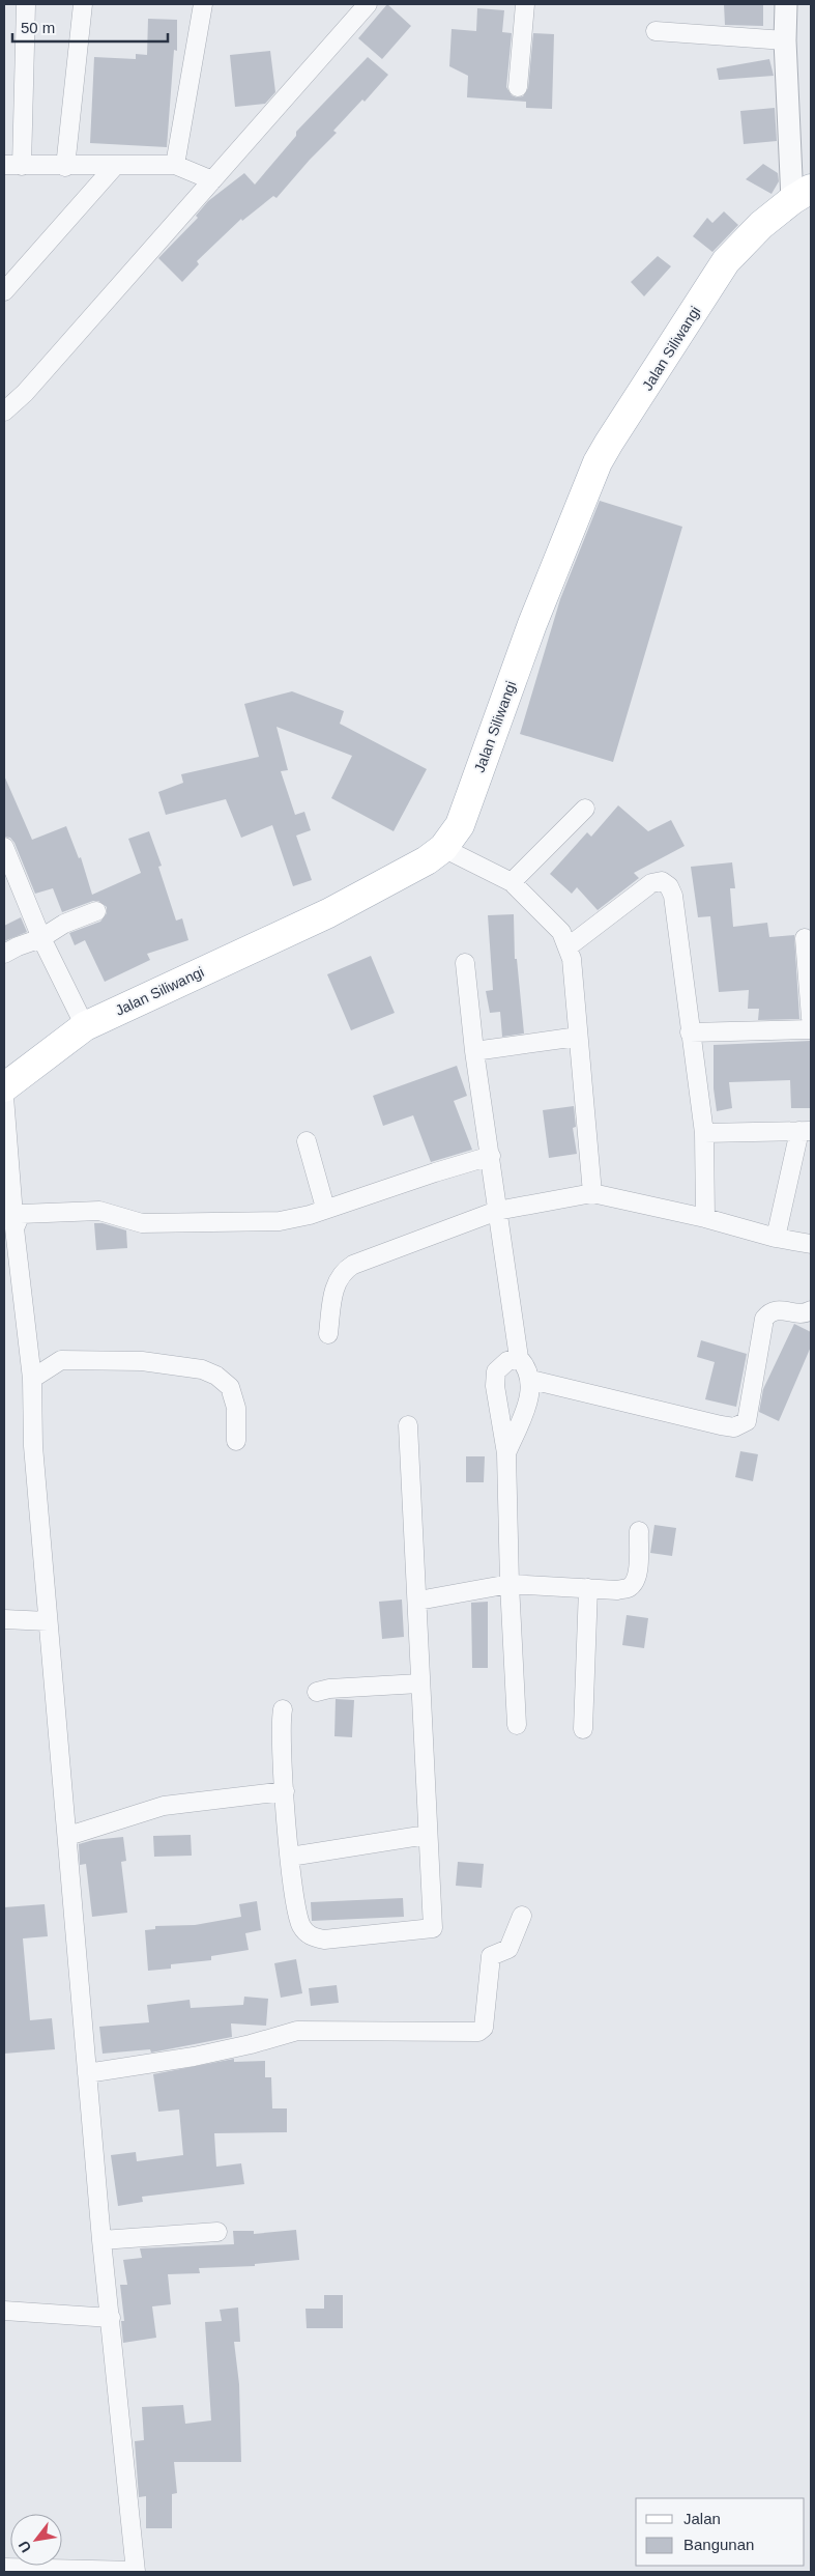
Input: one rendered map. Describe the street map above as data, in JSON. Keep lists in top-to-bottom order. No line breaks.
{"streets":{"main road":["Jalan Siliwangi"]},"legend":["Jalan","Bangunan"],"scale_bar":"50 m","north":"bottom left"}
